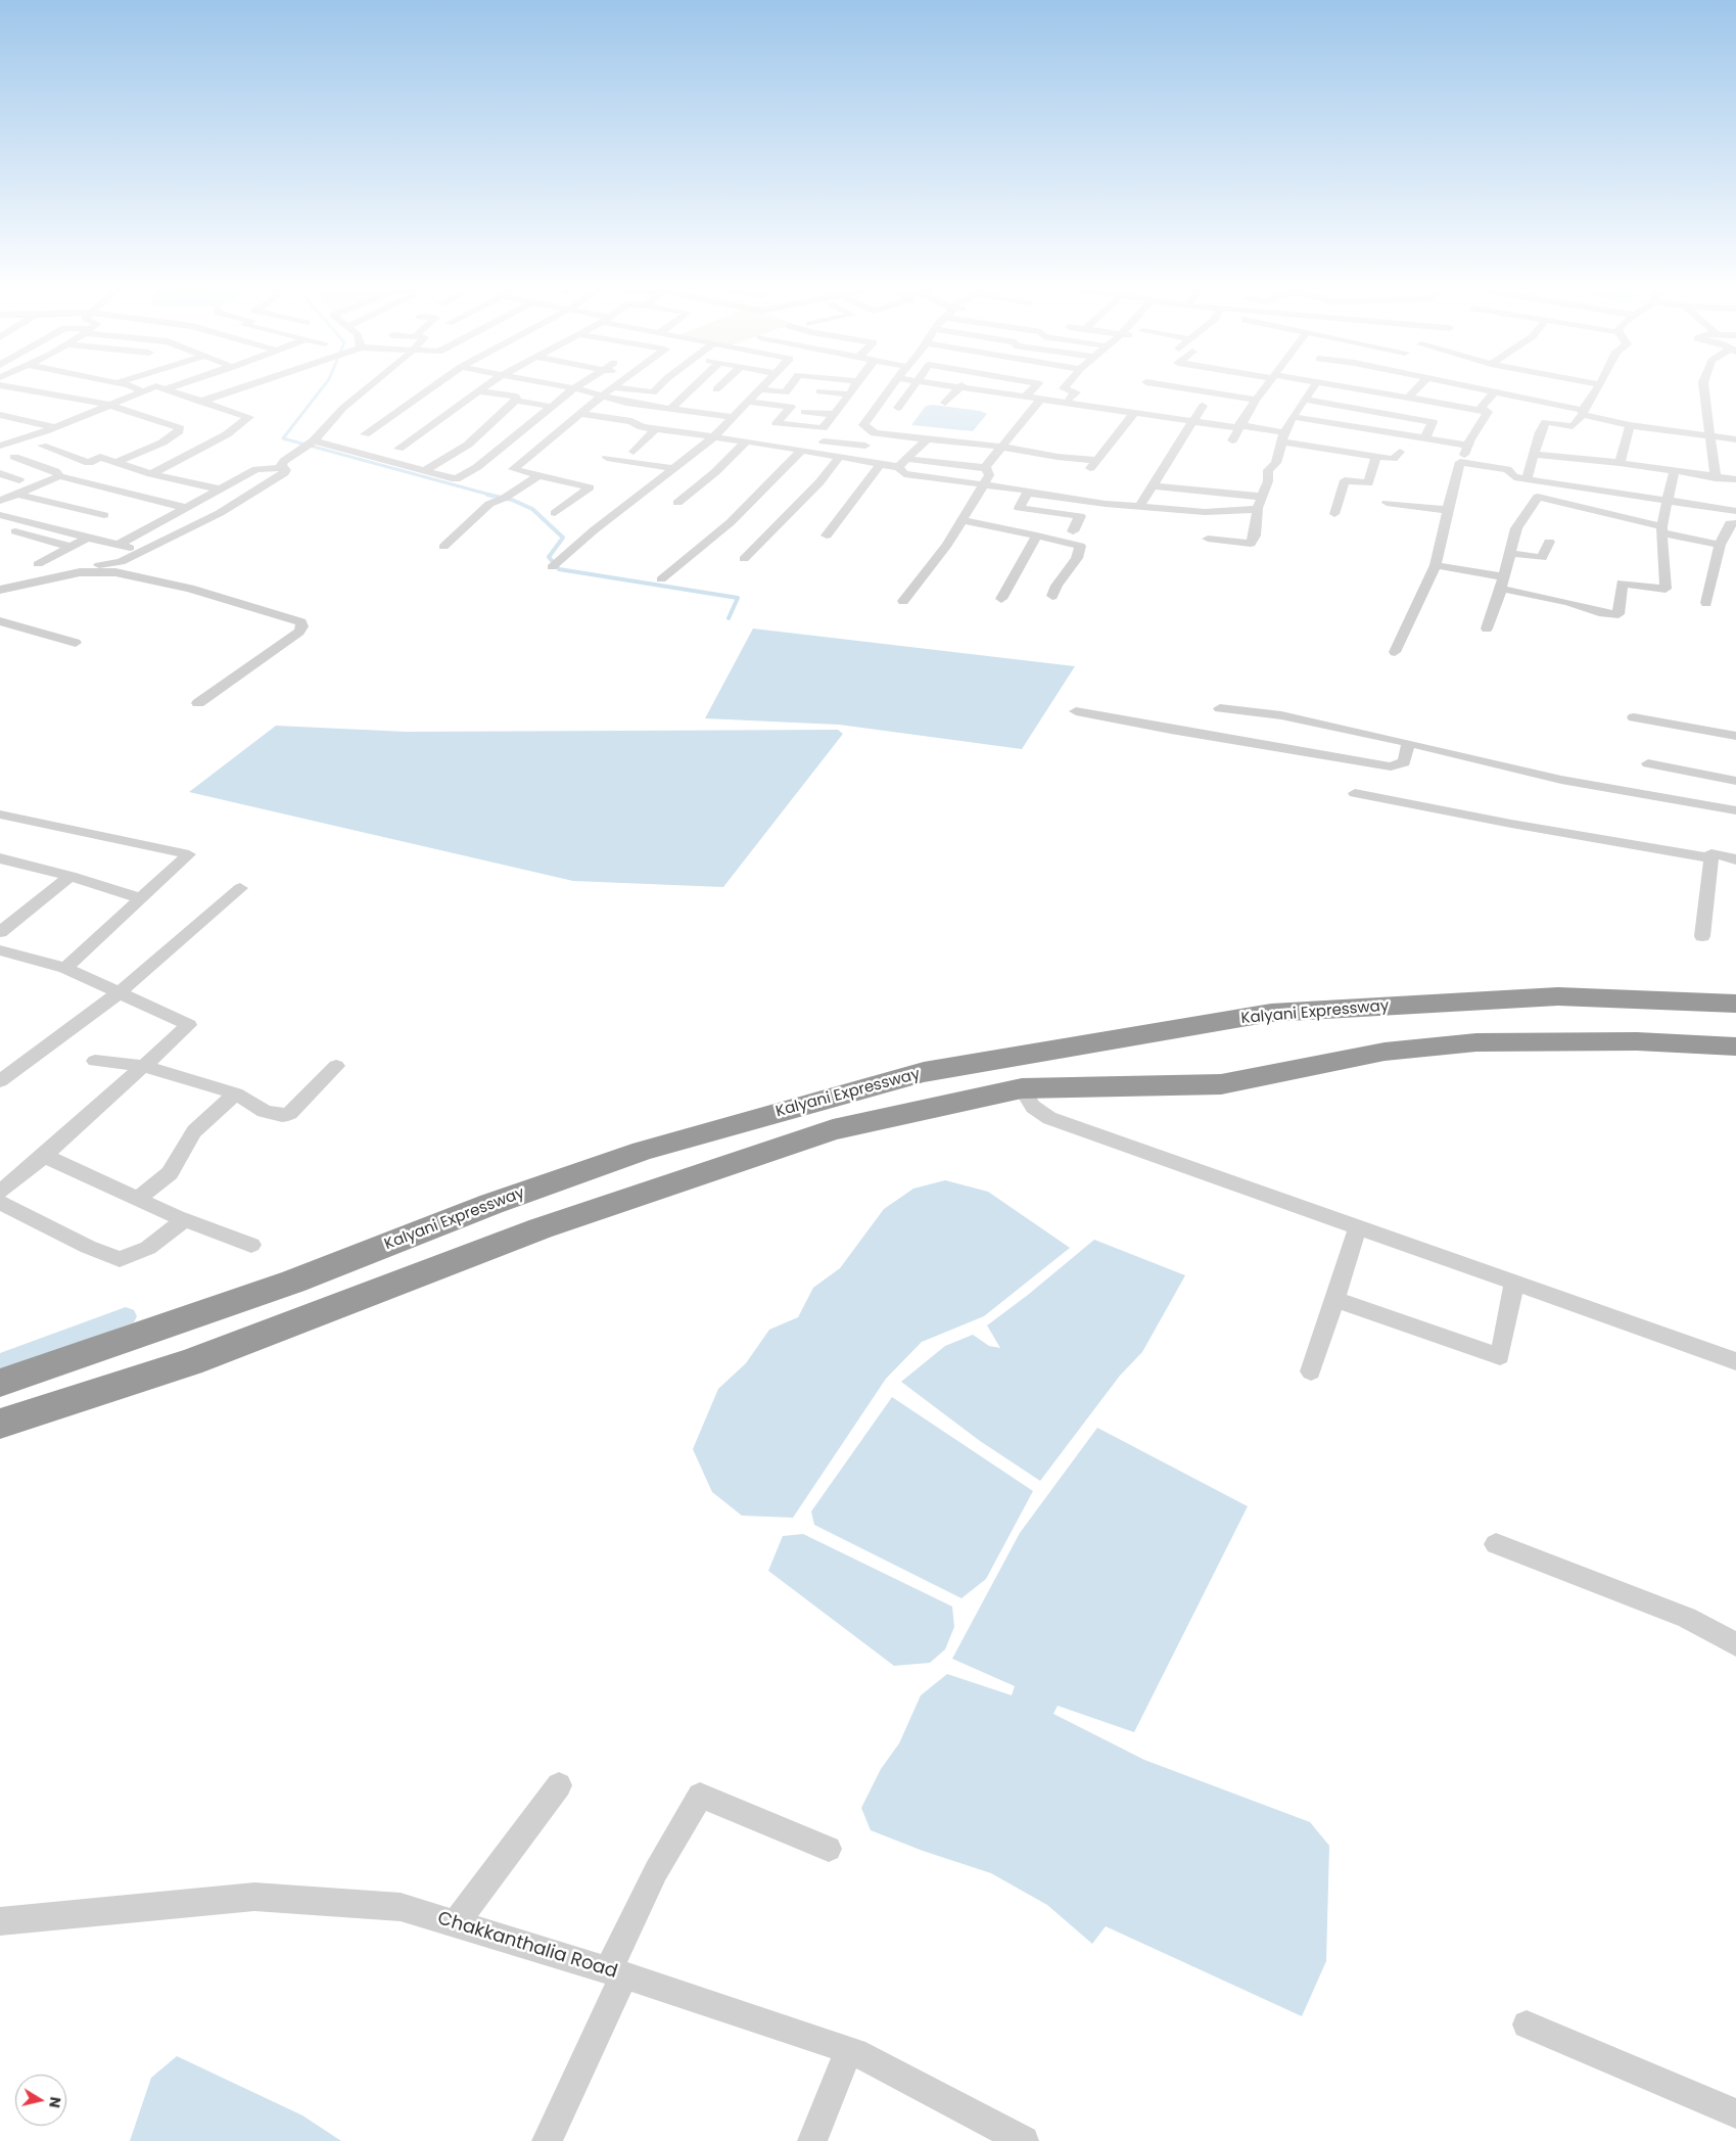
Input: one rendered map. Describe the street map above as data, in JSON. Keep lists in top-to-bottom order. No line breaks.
{"streets":{"highway":["Kalyani Expressway"],"street":["Chakkanthalia Road"]},"north":"right"}
